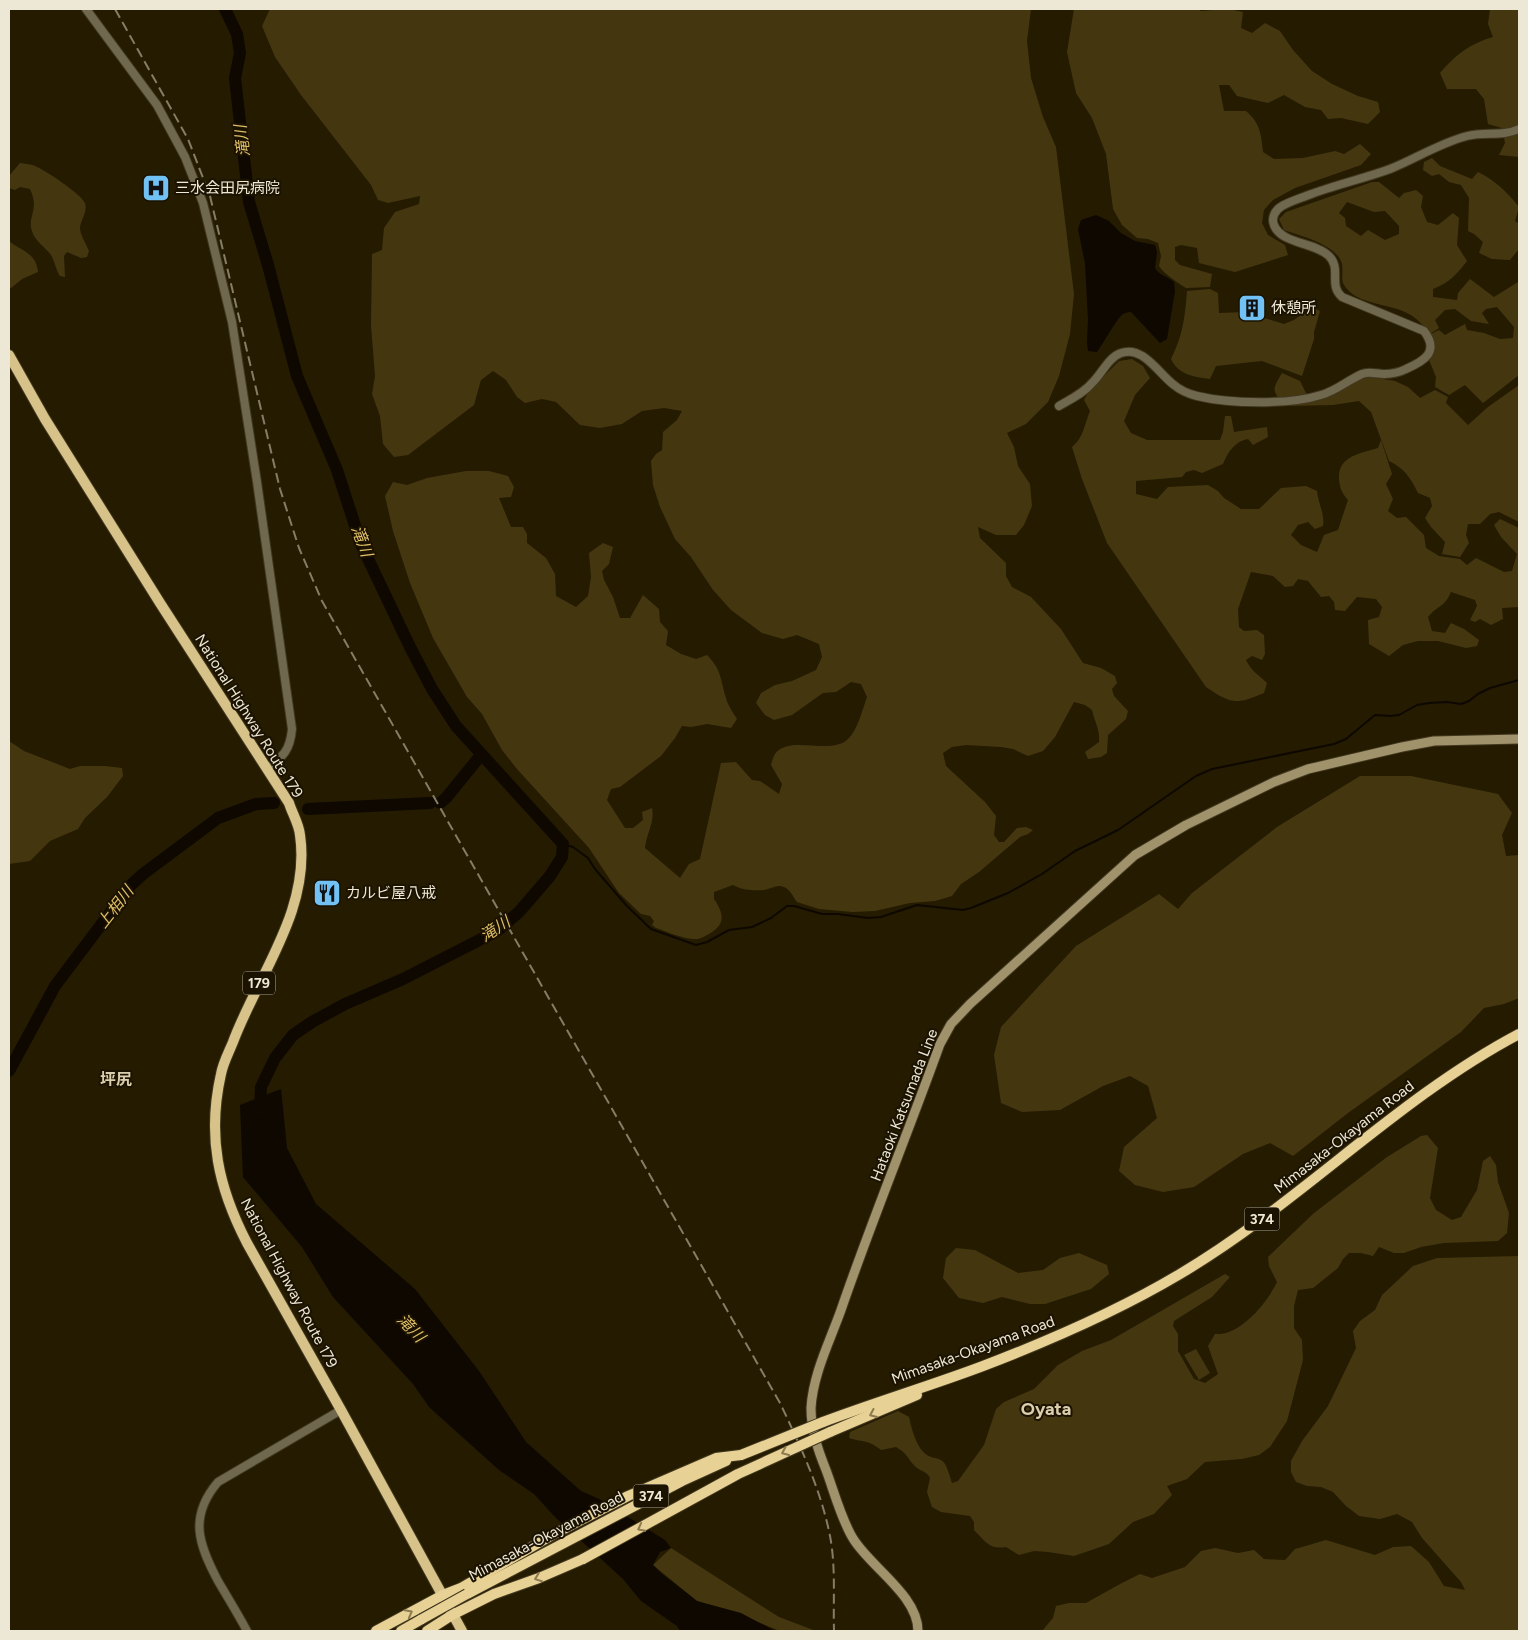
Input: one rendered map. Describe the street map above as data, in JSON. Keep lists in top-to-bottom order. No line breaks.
{"streets":{"highway":["National Highway Route 179","179","Mimasaka-Okayama Road","374"],"main road":["Hataoki Katsumada Line"]},"districts":["坪尻","Oyata"],"water":["滝川","上相川"],"places":{"hospital":["三水会田尻病院"],"building":["休憩所"],"restaurant":["カルビ屋八戒"]}}
